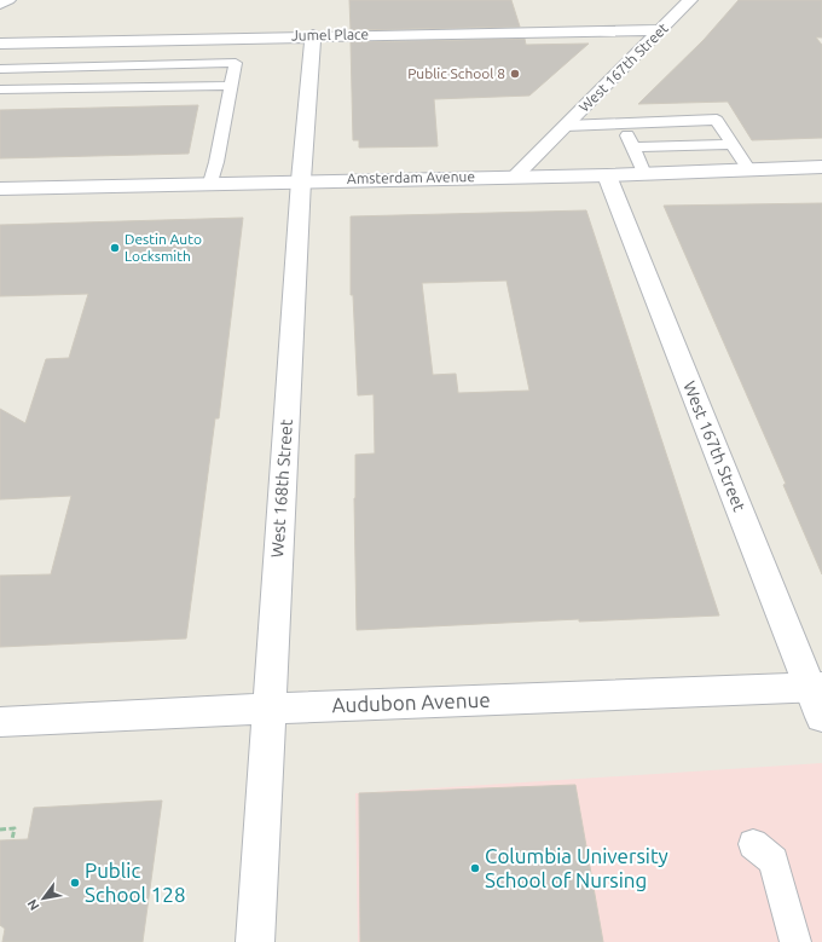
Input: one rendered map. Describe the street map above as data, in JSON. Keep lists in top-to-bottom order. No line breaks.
{"streets":{"street":["Jumel Place","West 167th Street","Amsterdam Avenue","West 168th Street","Audubon Avenue"]},"crossings":[["Jumel Place","West 167th Street"],["Jumel Place","West 168th Street"],["West 167th Street","Amsterdam Avenue"],["West 167th Street","Audubon Avenue"],["Amsterdam Avenue","West 168th Street"],["West 168th Street","Audubon Avenue"]],"places":["Public School 8","Destin Auto Locksmith","Columbia University School of Nursing","Public School 128"],"north":"bottom left"}
